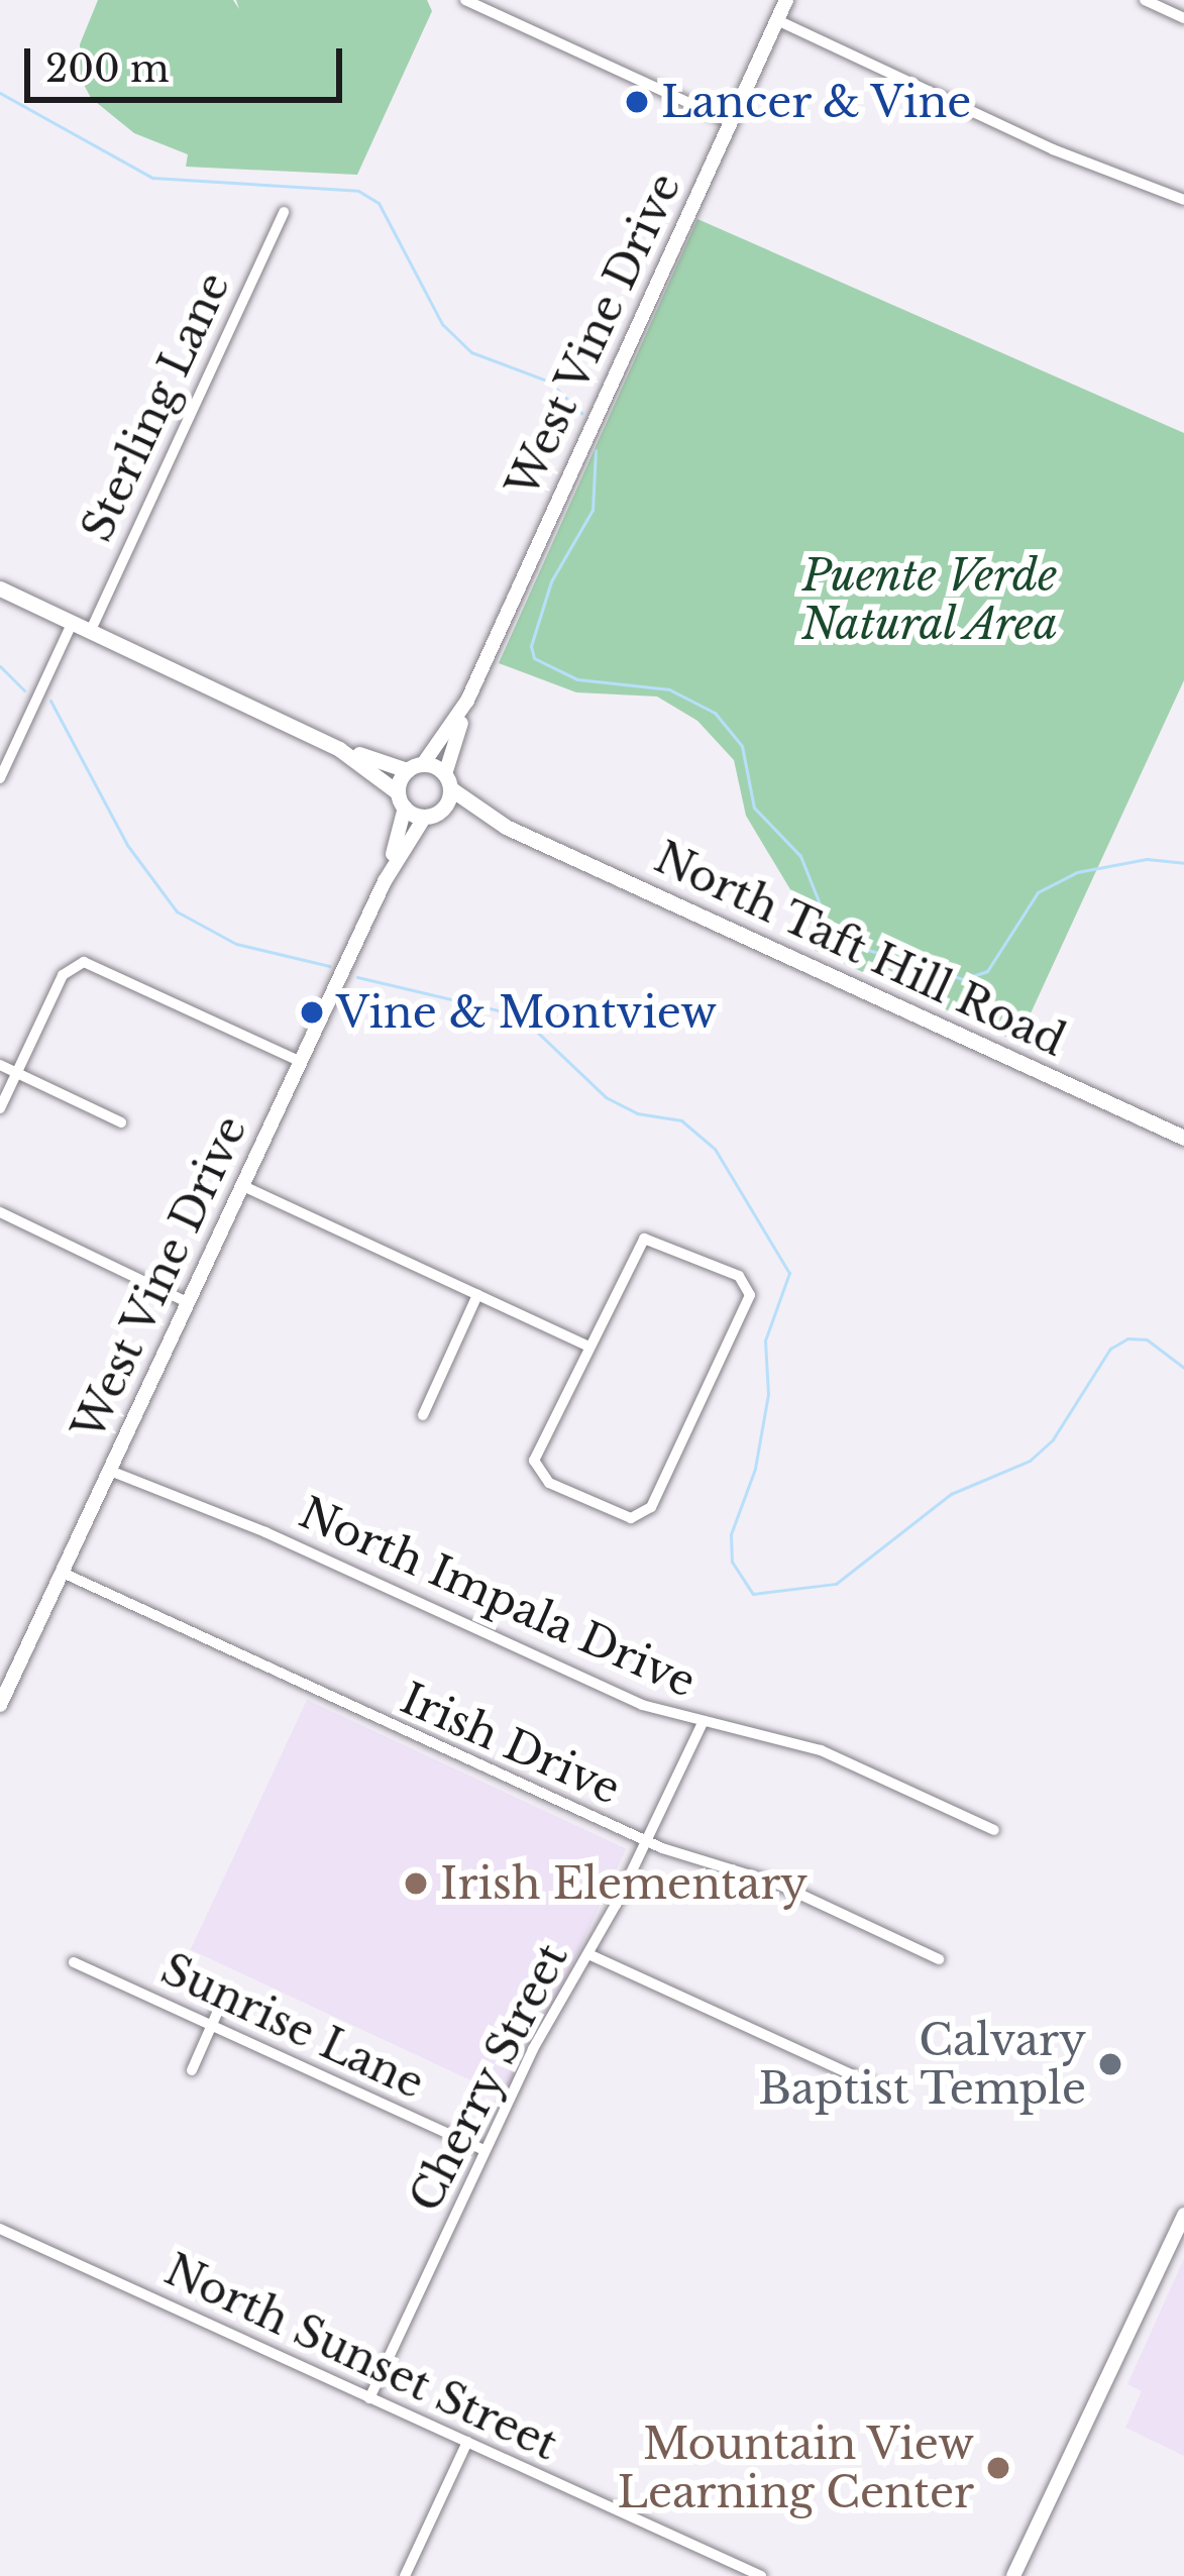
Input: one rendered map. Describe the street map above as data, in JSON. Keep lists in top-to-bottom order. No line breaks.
{"streets":{"main road":["West Vine Drive","North Taft Hill Road"],"street":["Sterling Lane","North Impala Drive","Irish Drive","Sunrise Lane","Cherry Street","North Sunset Street"]},"crossings":[["West Vine Drive","North Taft Hill Road"],["West Vine Drive","North Impala Drive"],["West Vine Drive","Irish Drive"],["North Impala Drive","Cherry Street"],["Irish Drive","Cherry Street"],["Sunrise Lane","Cherry Street"],["Cherry Street","North Sunset Street"]],"parks":["Puente Verde Natural Area"],"places":["Lancer & Vine","Vine & Montview","Irish Elementary","Calvary Baptist Temple","Mountain View Learning Center"],"scale_bar":"200 m"}
